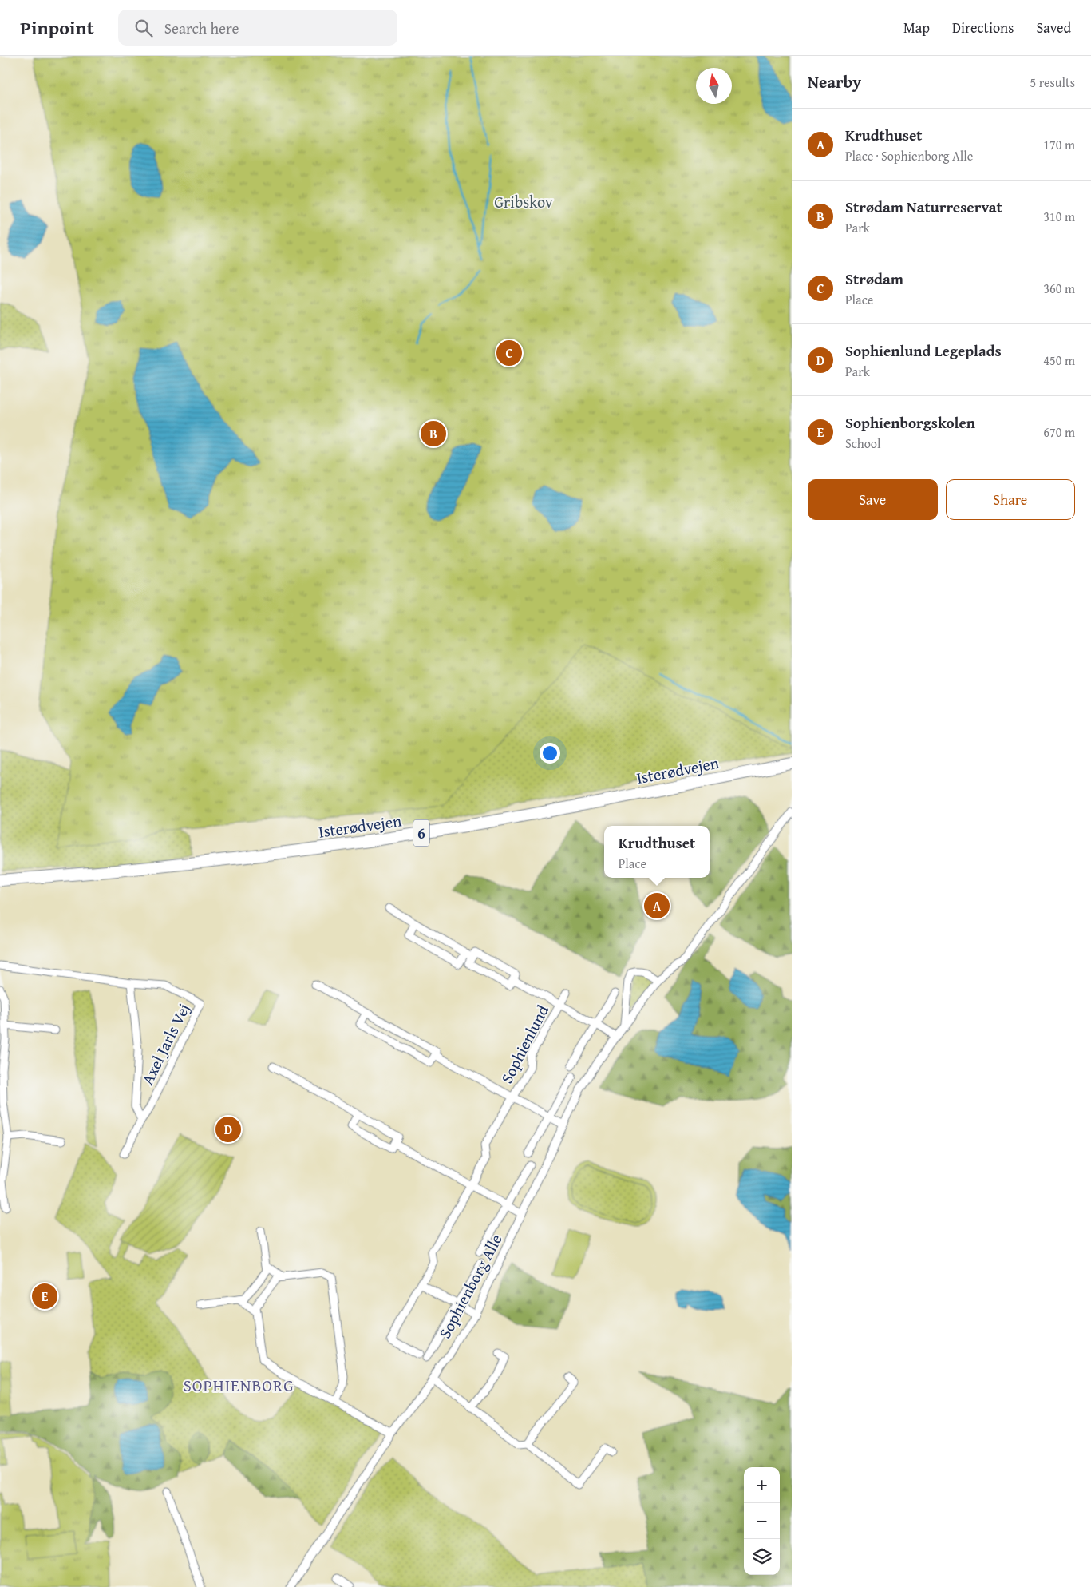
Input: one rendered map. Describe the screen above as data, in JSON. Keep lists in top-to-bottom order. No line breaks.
{"streets":{"highway":["Isterødvejen","6"],"street":["Axel Jarls Vej","Sophienlund","Sophienborg Alle"]},"crossings":[["Sophienlund","Sophienborg Alle"]],"districts":["SOPHIENBORG"],"parks":["Gribskov"],"north":"top","page":{"header":"Pinpoint","search":"Search here","nav":["Map","Directions","Saved"],"heading":["Nearby","5 results"],"list":[{"mark":"A","name":"Krudthuset","note":"Place · Sophienborg Alle","value":"170 m"},{"mark":"B","name":"Strødam Naturreservat","note":"Park","value":"310 m"},{"mark":"C","name":"Strødam","note":"Place","value":"360 m"},{"mark":"D","name":"Sophienlund Legeplads","note":"Park","value":"450 m"},{"mark":"E","name":"Sophienborgskolen","note":"School","value":"670 m"}],"pins":["C","B","A","D","E"],"buttons":["Save","Share"],"popup":["Krudthuset","Place"],"map_buttons":["+","−"]}}
